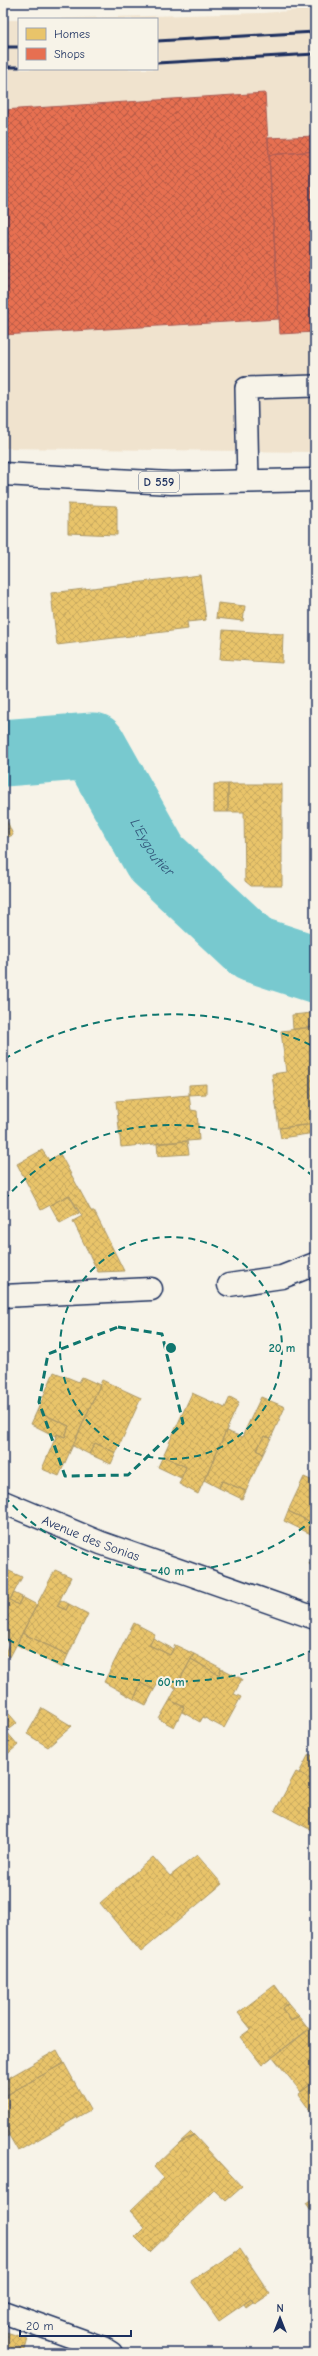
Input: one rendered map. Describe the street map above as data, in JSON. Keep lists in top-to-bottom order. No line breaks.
{"streets":{"street":["D 559","Avenue des Sonias"]},"water":["L'Eygoutier"],"legend":["Homes","Shops"],"scale_bar":"20 m","north":"top","rings":["20 m","40 m","60 m"]}
